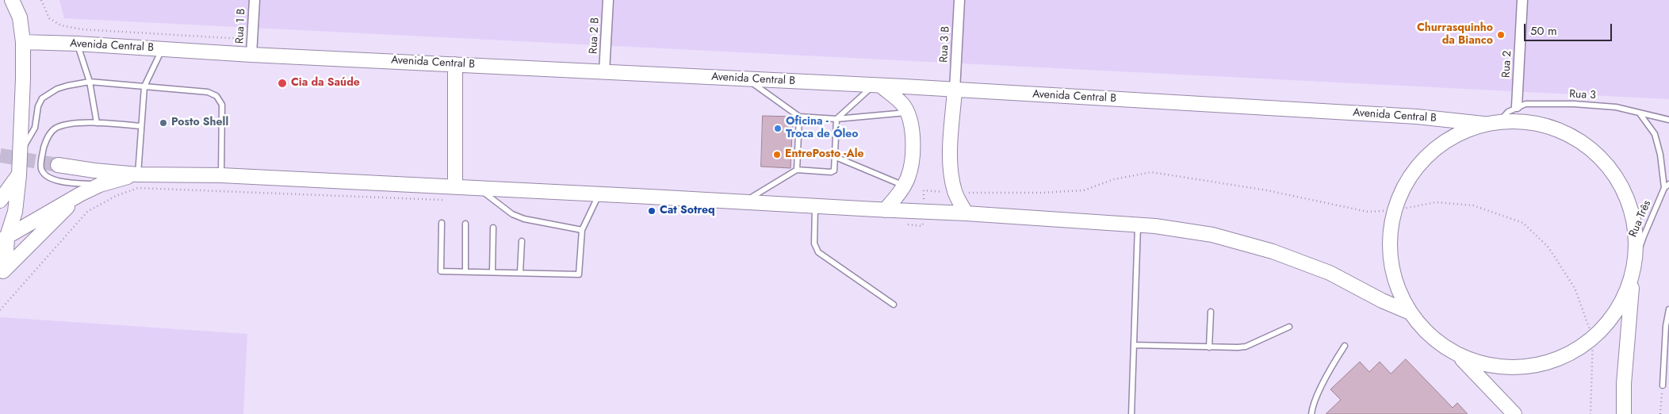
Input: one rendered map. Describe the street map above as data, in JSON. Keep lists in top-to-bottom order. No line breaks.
{"streets":{"main road":["Avenida Central B"],"street":["Rua 1 B","Rua 2 B","Rua 3 B","Rua 2"],"lane":["Rua 3","Rua Três"]},"crossings":[["Rua 1 B","Avenida Central B"],["Rua 2 B","Avenida Central B"],["Rua 3 B","Avenida Central B"],["Avenida Central B","Rua Três"],["Rua 2","Rua 3"]],"places":["Churrasquinho da Bianco","Cia da Saúde","Posto Shell","Oficina - Troca de Óleo","EntrePosto -Ale","Cat Sotreq"],"scale_bar":"50 m"}
